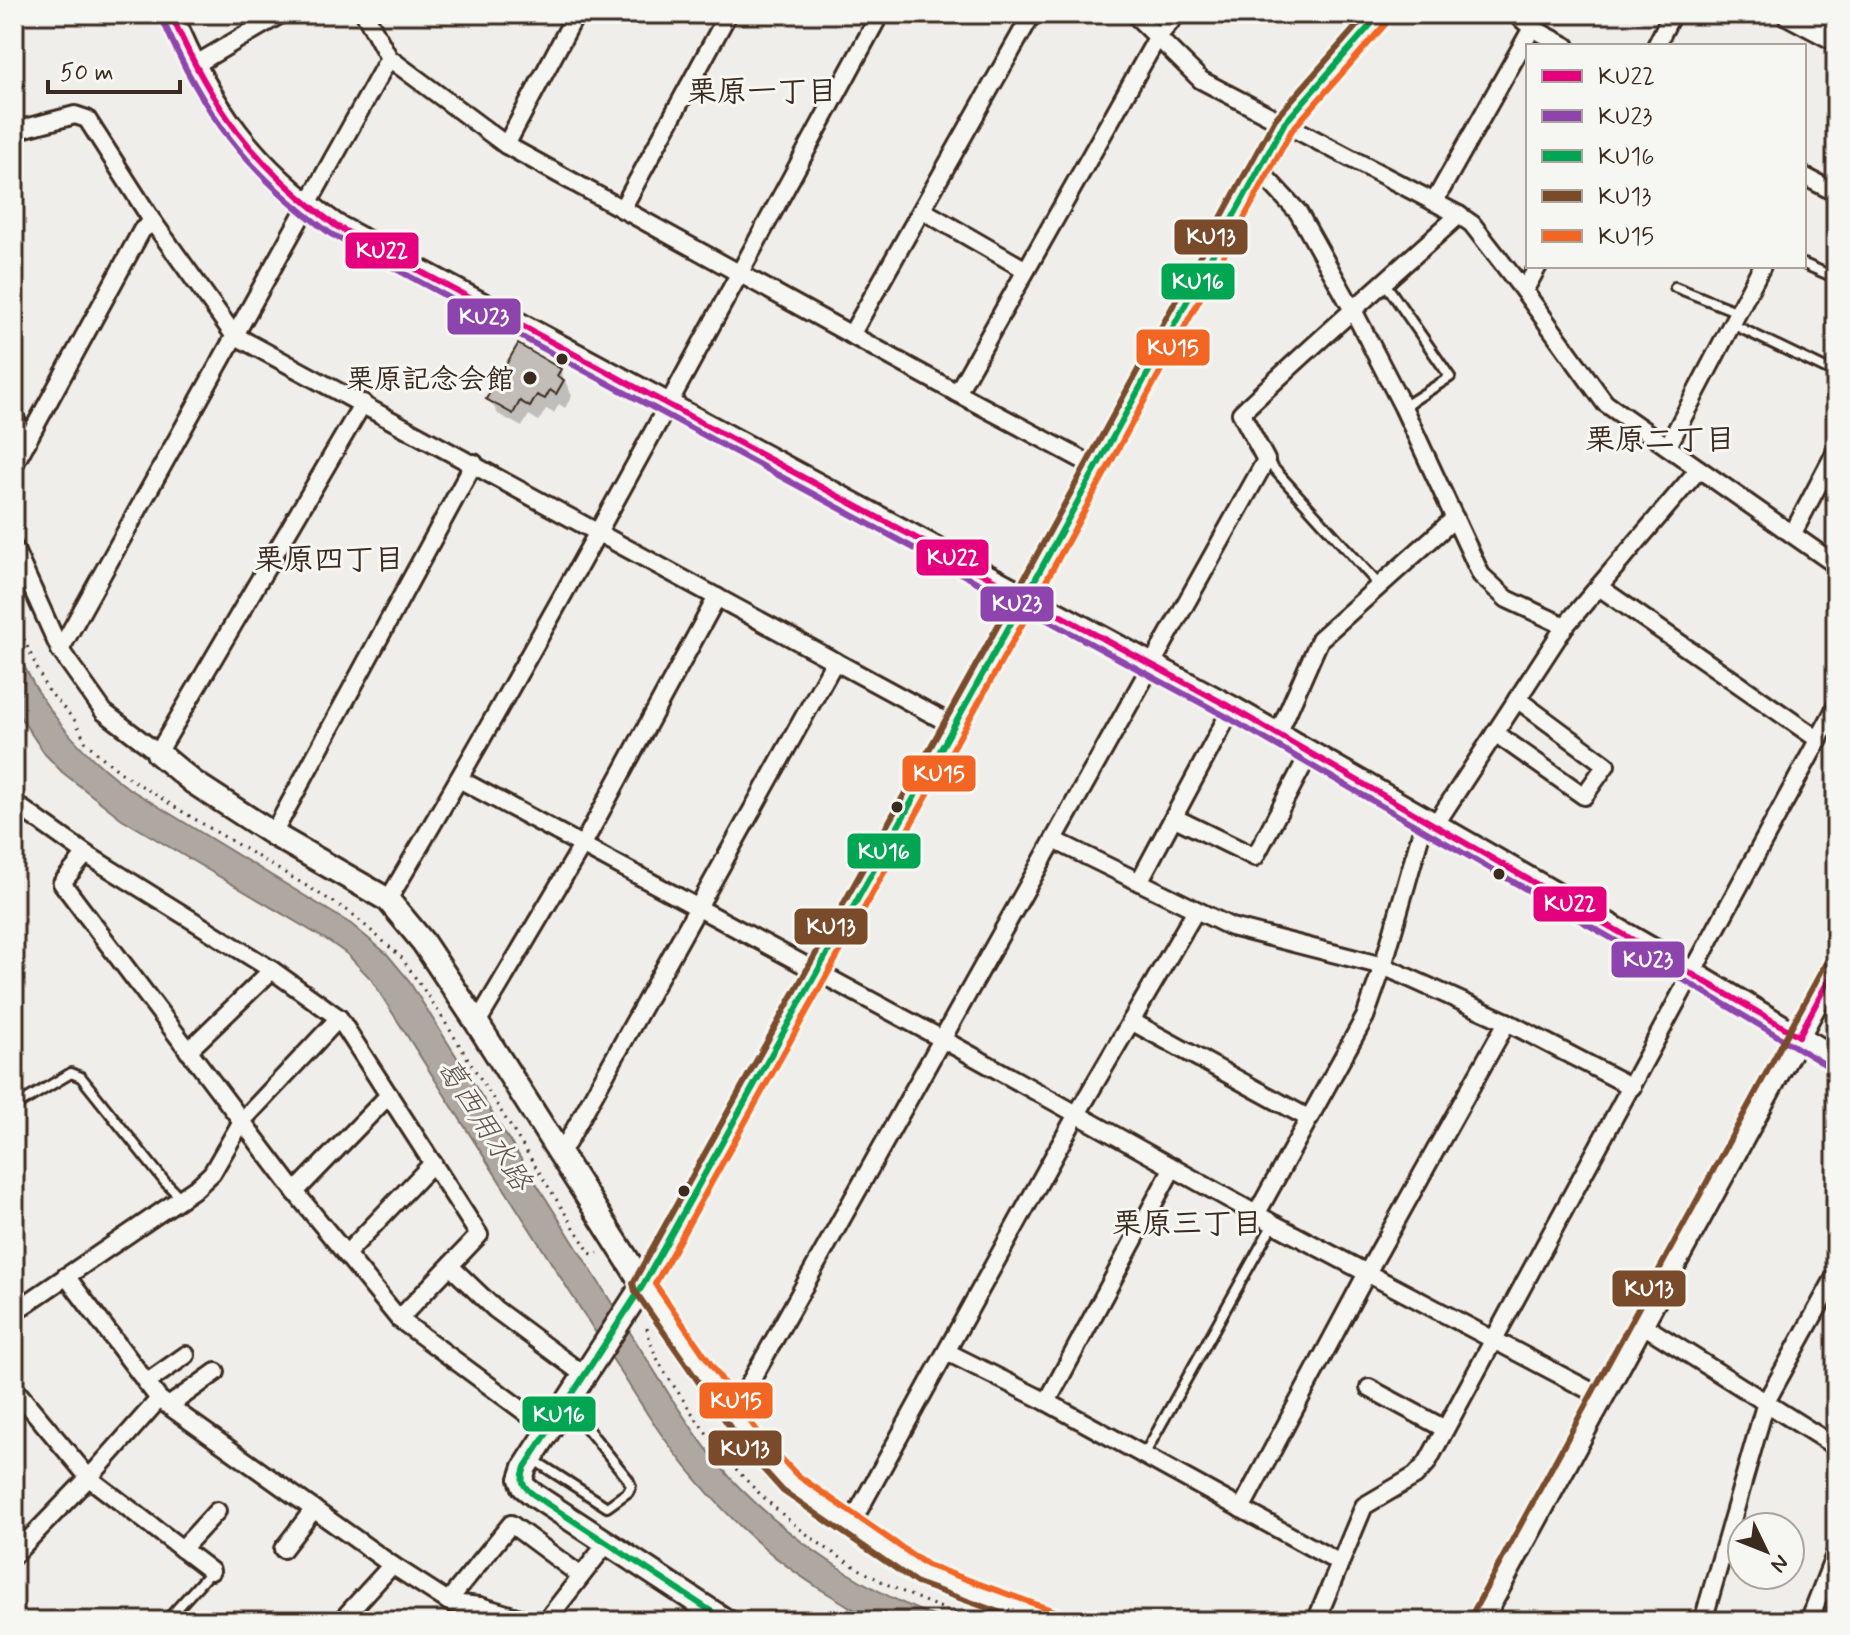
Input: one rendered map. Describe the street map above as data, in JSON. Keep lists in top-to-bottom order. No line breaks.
{"districts":["栗原一丁目","栗原二丁目","栗原四丁目","栗原三丁目"],"water":["葛西用水路"],"places":["栗原記念会館"],"lines":["transit line KU22","transit line KU16","transit line KU13","transit line KU23","transit line KU15"],"legend":["KU22","KU23","KU16","KU13","KU15"],"scale_bar":"50 m","north":"bottom right"}
